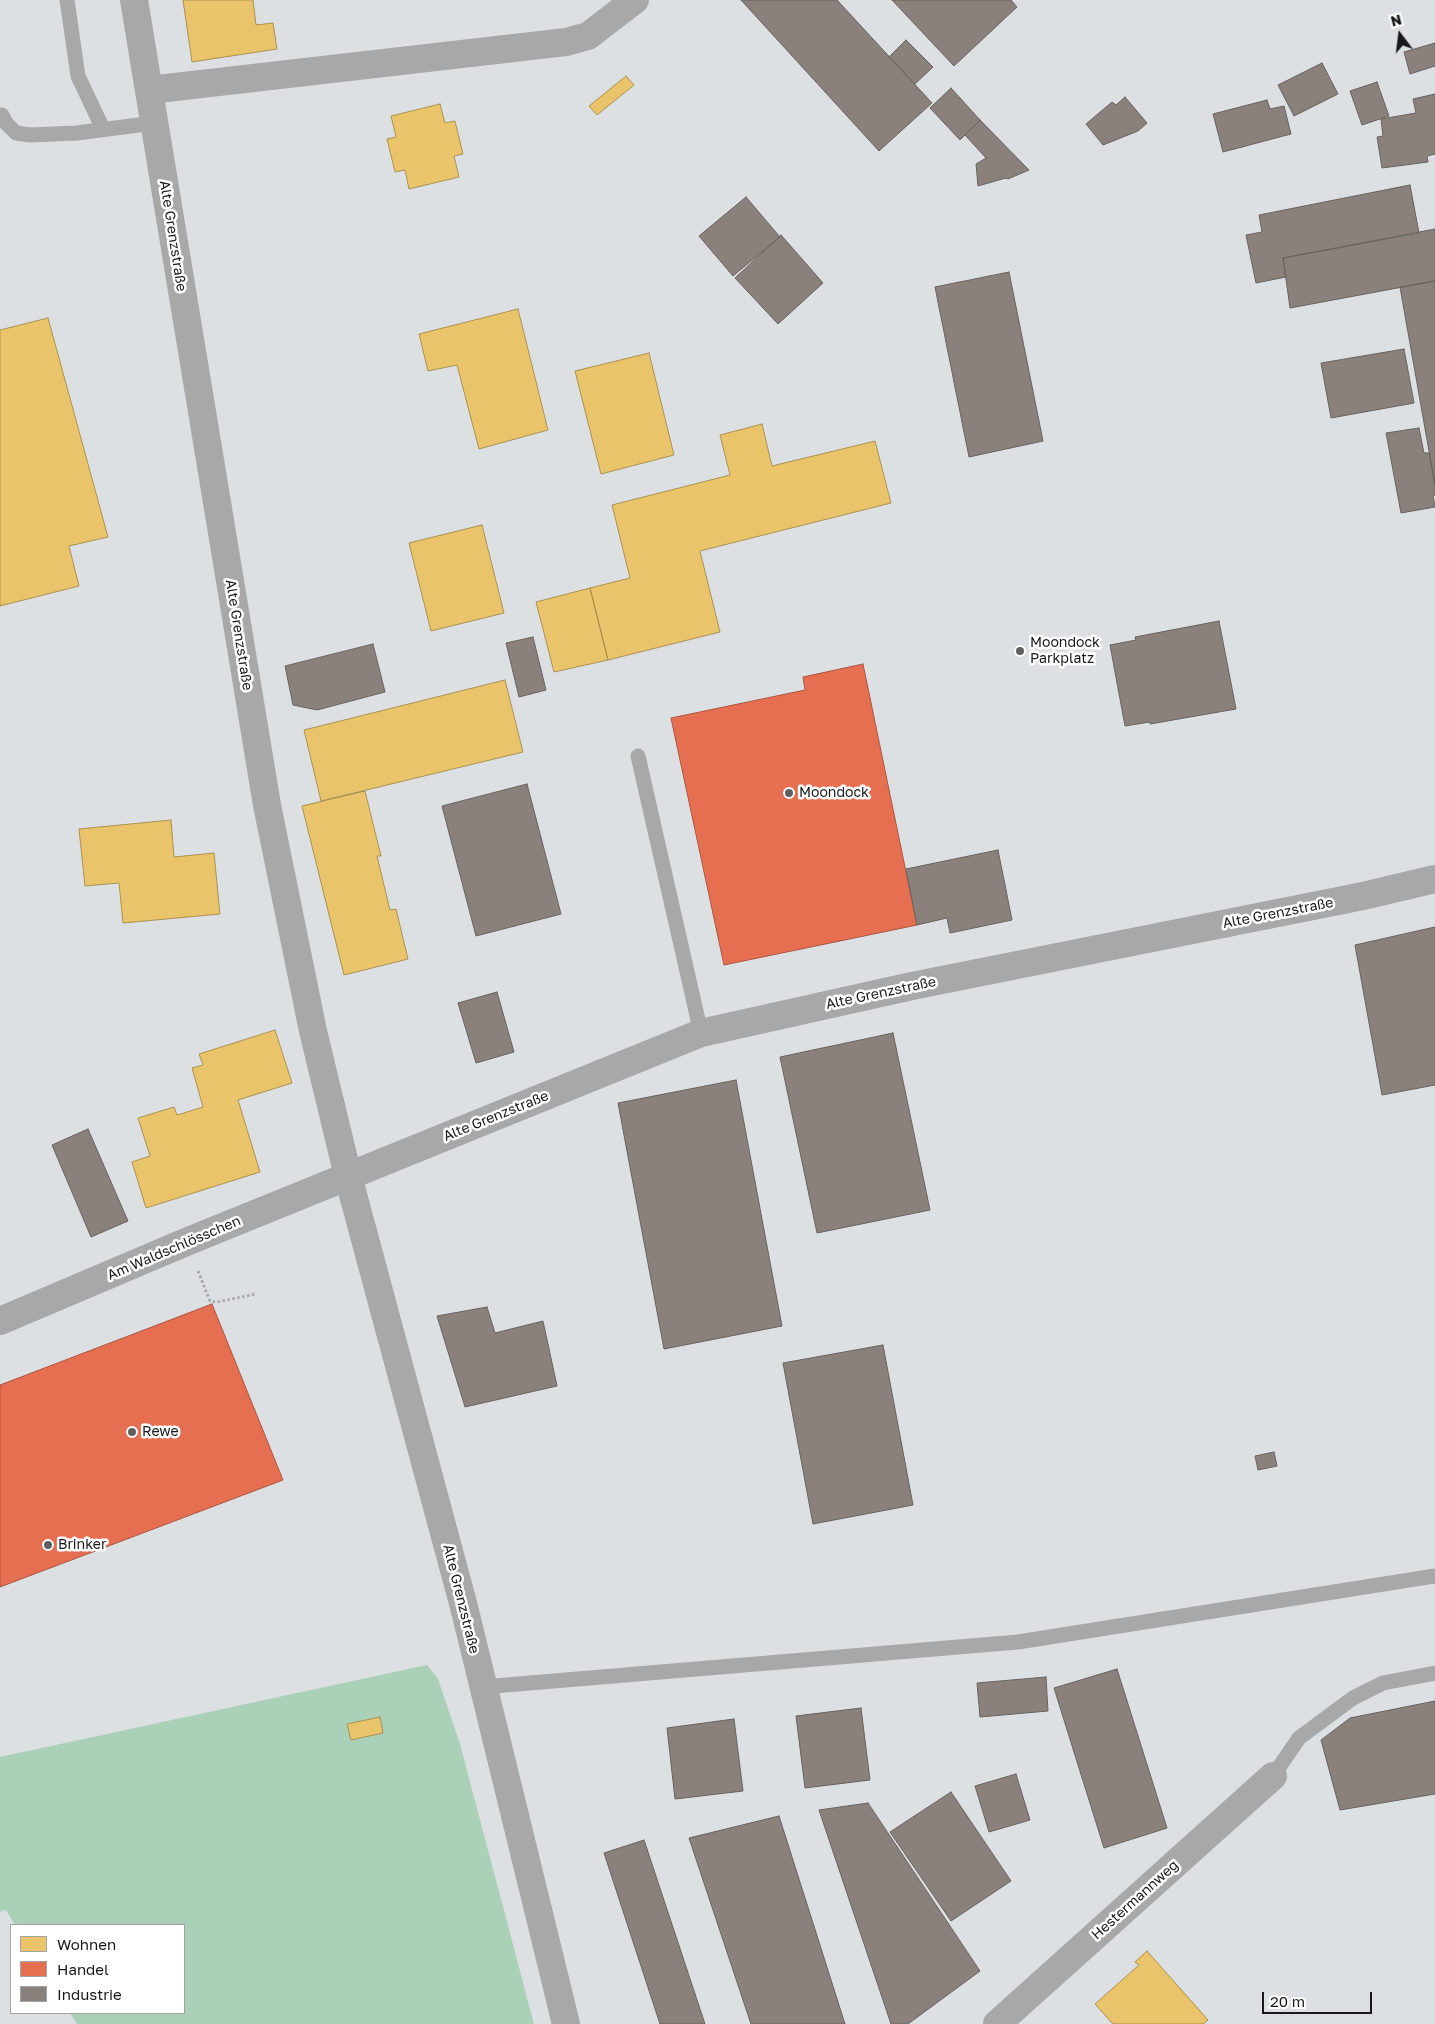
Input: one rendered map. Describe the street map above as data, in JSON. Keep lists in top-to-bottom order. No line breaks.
{"streets":{"street":["Alte Grenzstraße","Am Waldschlösschen","Hestermannweg"]},"crossings":[["Alte Grenzstraße","Am Waldschlösschen"]],"places":["Moondock Parkplatz","Moondock","Rewe","Brinker"],"legend":["Wohnen","Handel","Industrie"],"scale_bar":"20 m","north":"top"}
